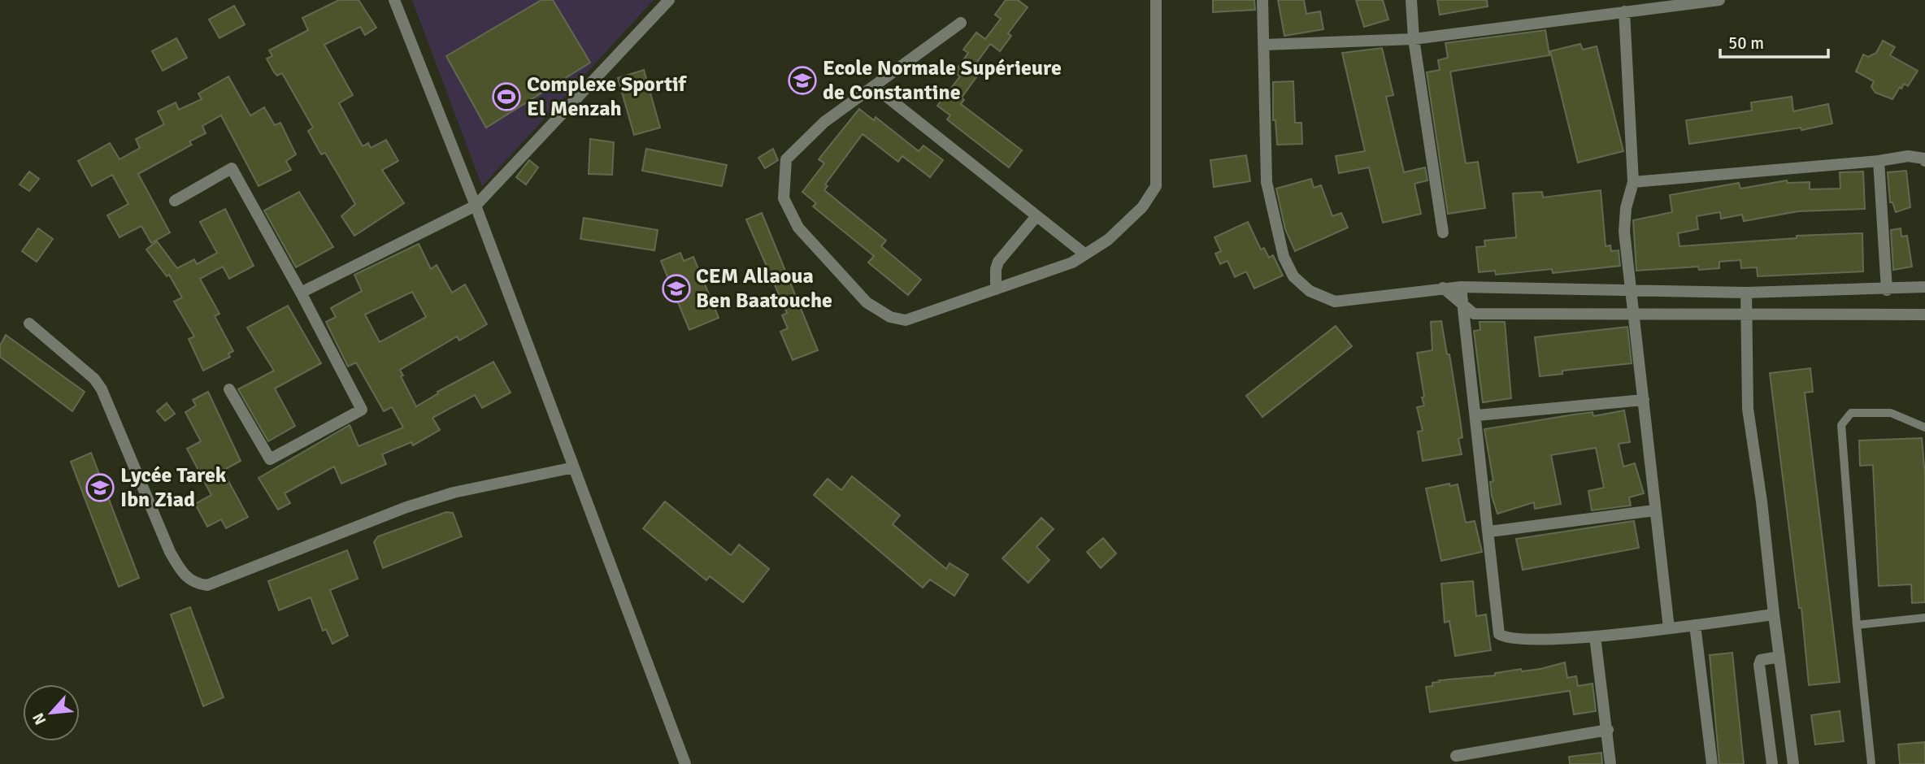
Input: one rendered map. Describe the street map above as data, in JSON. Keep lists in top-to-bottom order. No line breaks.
{"places":{"school or university":["Ecole Normale Supérieure de Constantine","CEM Allaoua Ben Baatouche","Lycée Tarek Ibn Ziad"],"sports":["Complexe Sportif El Menzah"]},"scale_bar":"50 m","north":"bottom left"}
